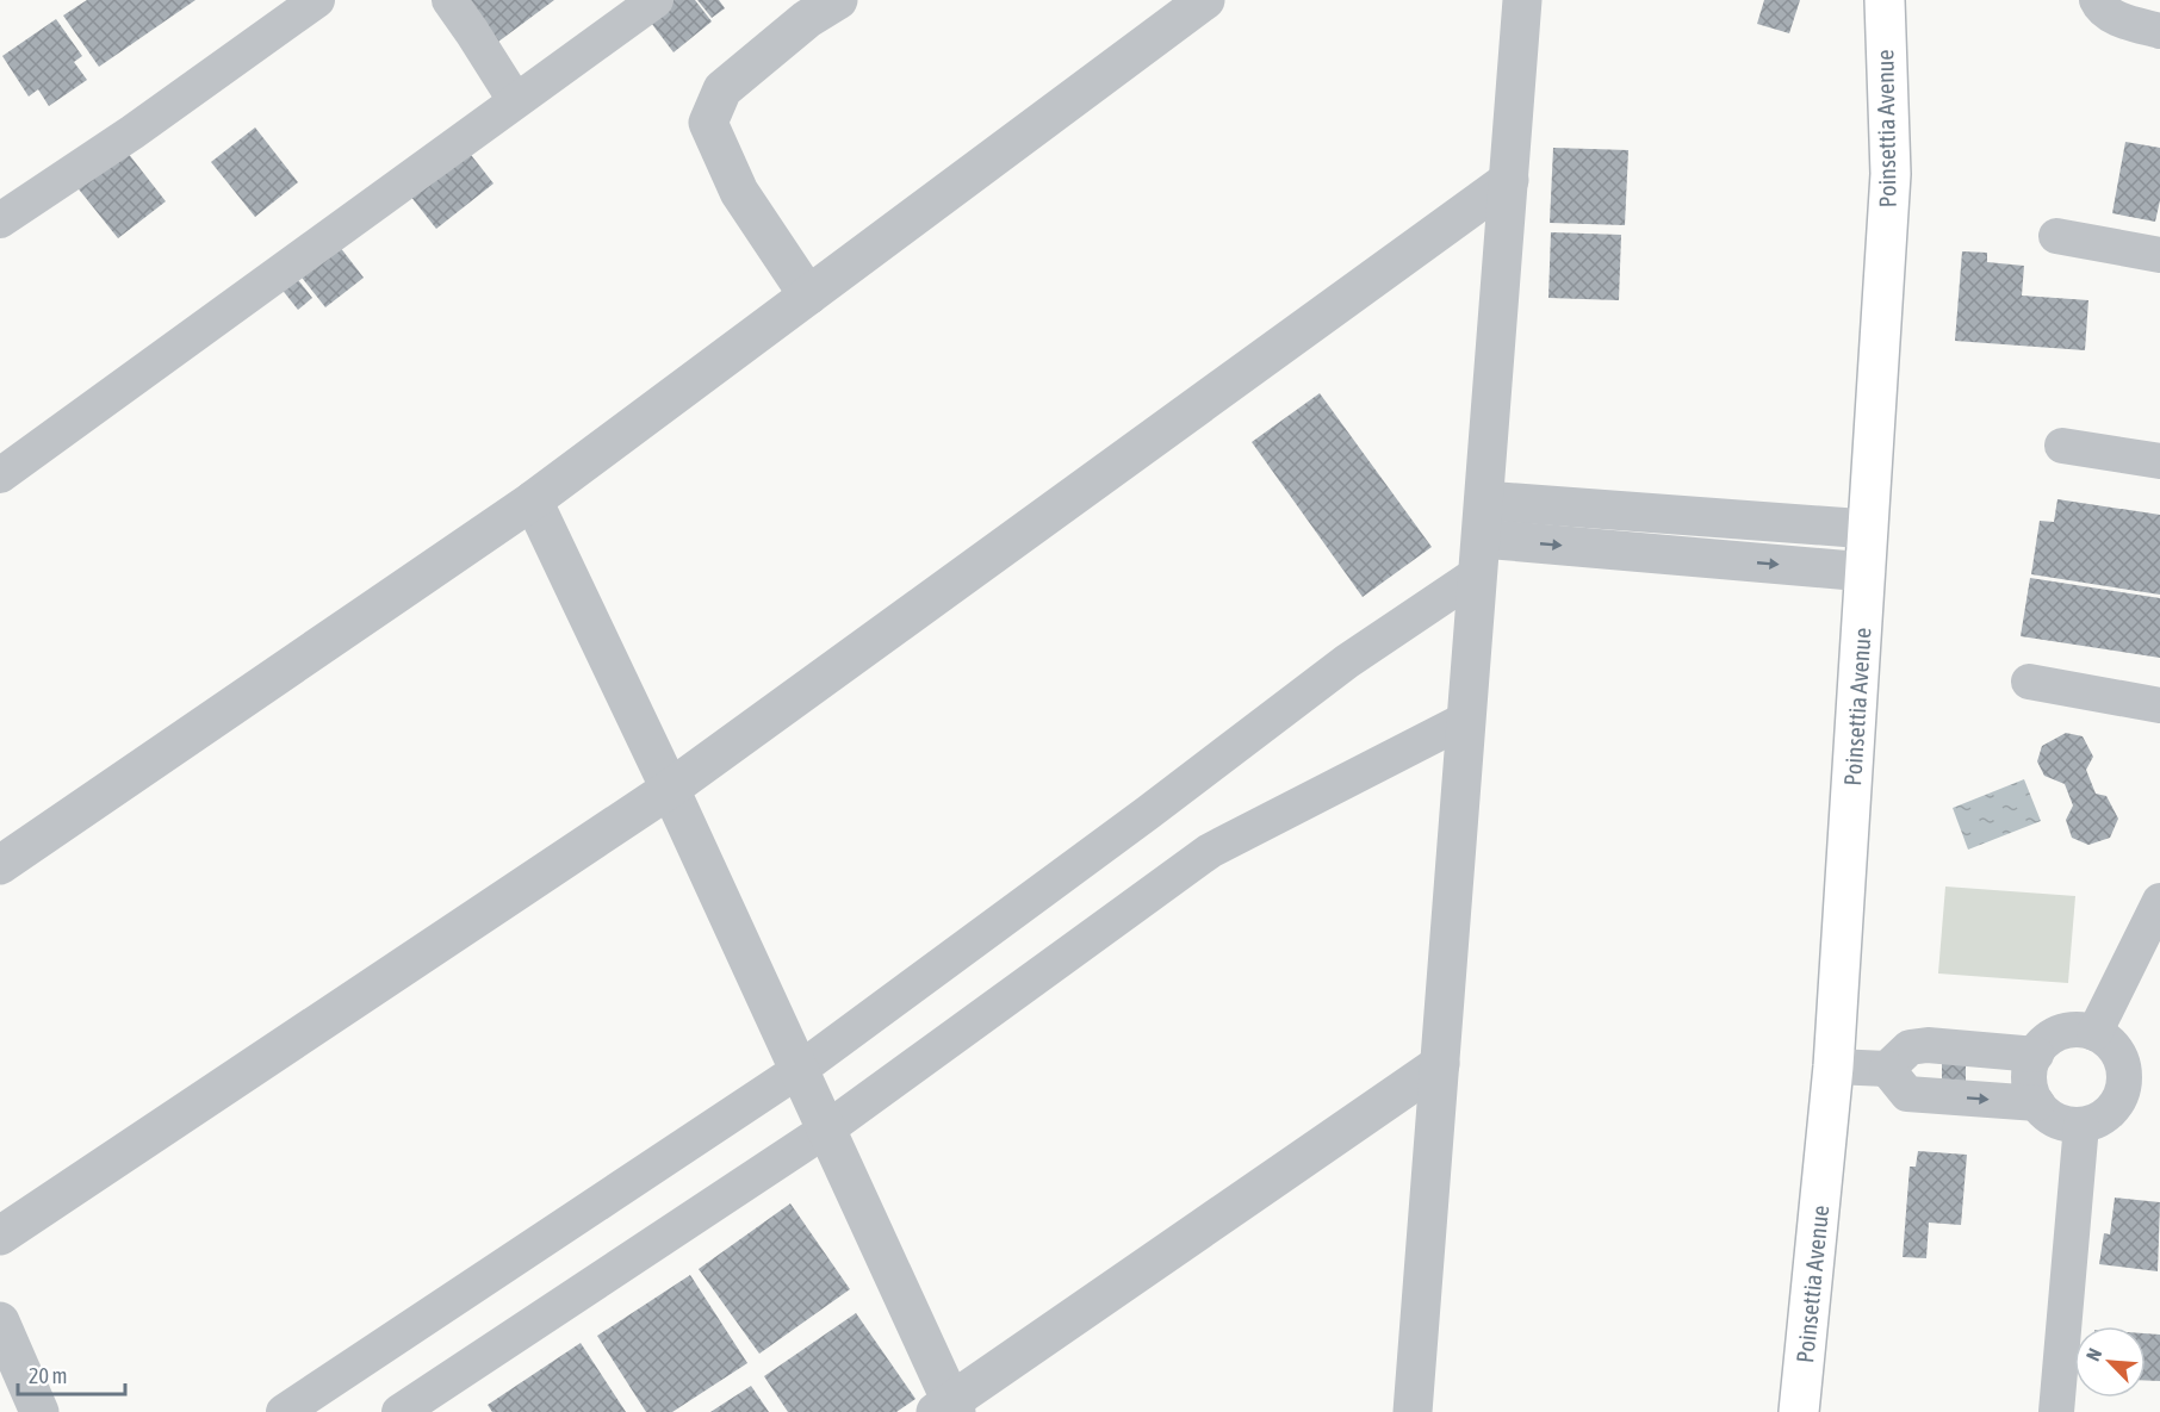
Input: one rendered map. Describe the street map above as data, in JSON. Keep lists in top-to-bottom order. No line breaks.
{"streets":{"main road":["Poinsettia Avenue"]},"scale_bar":"20 m","north":"top left"}
